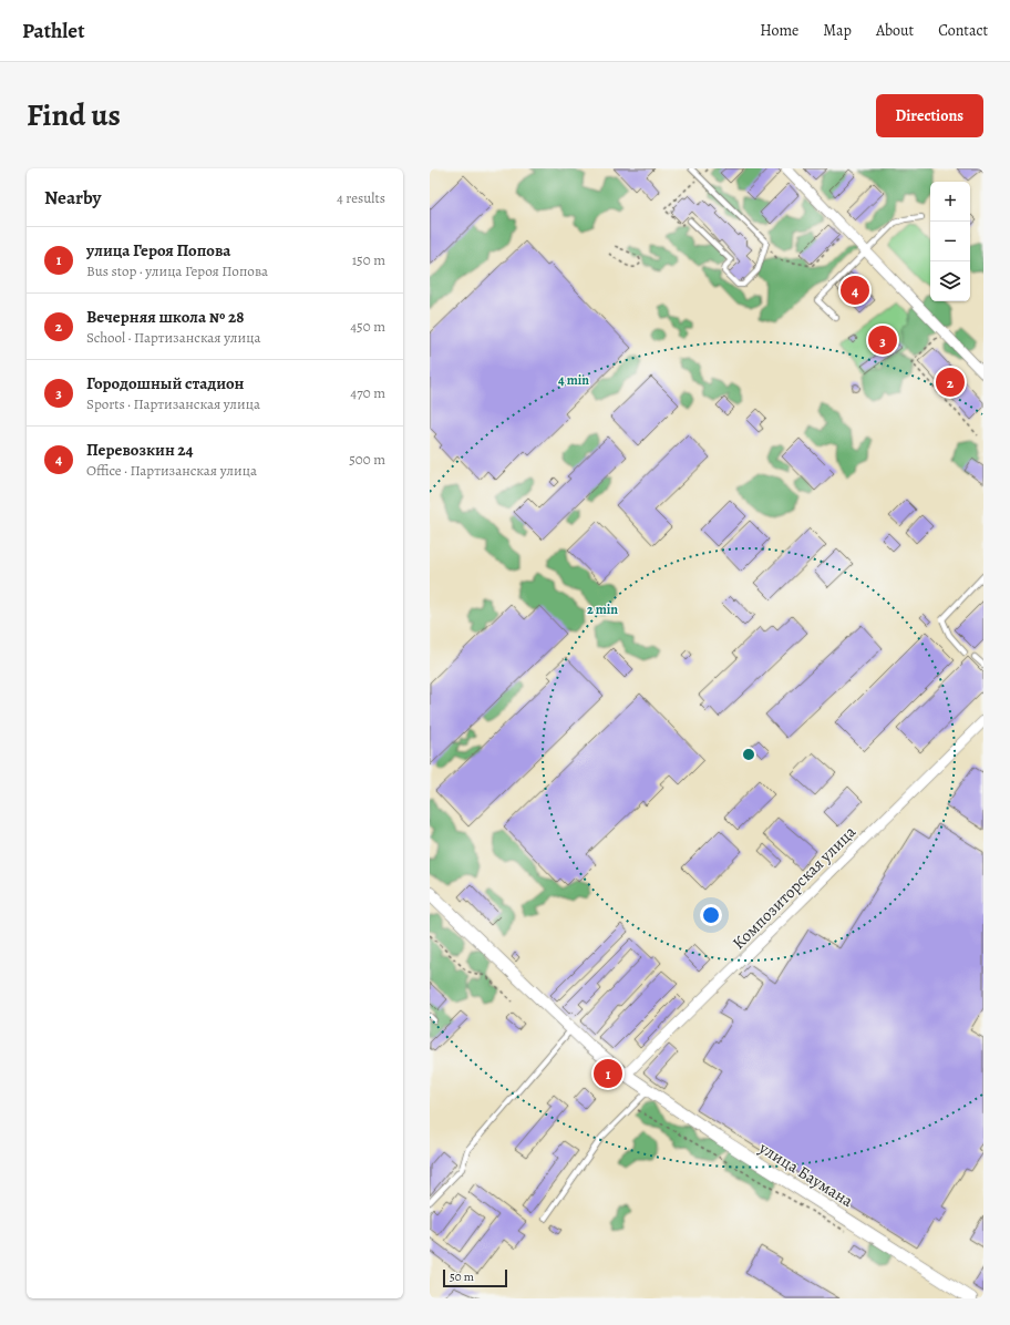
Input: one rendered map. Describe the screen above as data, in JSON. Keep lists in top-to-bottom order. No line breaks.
{"streets":{"street":["Композиторская улица","улица Баумана"]},"crossings":[["Композиторская улица","улица Баумана"]],"scale_bar":"50 m","page":{"header":"Pathlet","nav":["Home","Map","About","Contact"],"title":"Find us","buttons":"Directions","heading":["Nearby","4 results"],"map_buttons":["+","−"],"list":[{"mark":"1","name":"улица Героя Попова","note":"Bus stop · улица Героя Попова","value":"150 m"},{"mark":"2","name":"Вечерняя школа № 28","note":"School · Партизанская улица","value":"450 m"},{"mark":"3","name":"Городошный стадион","note":"Sports · Партизанская улица","value":"470 m"},{"mark":"4","name":"Перевозкин 24","note":"Office · Партизанская улица","value":"500 m"}],"pins":["4","3","2","1"],"scale":"50 m"},"rings":["4 min","2 min"]}
